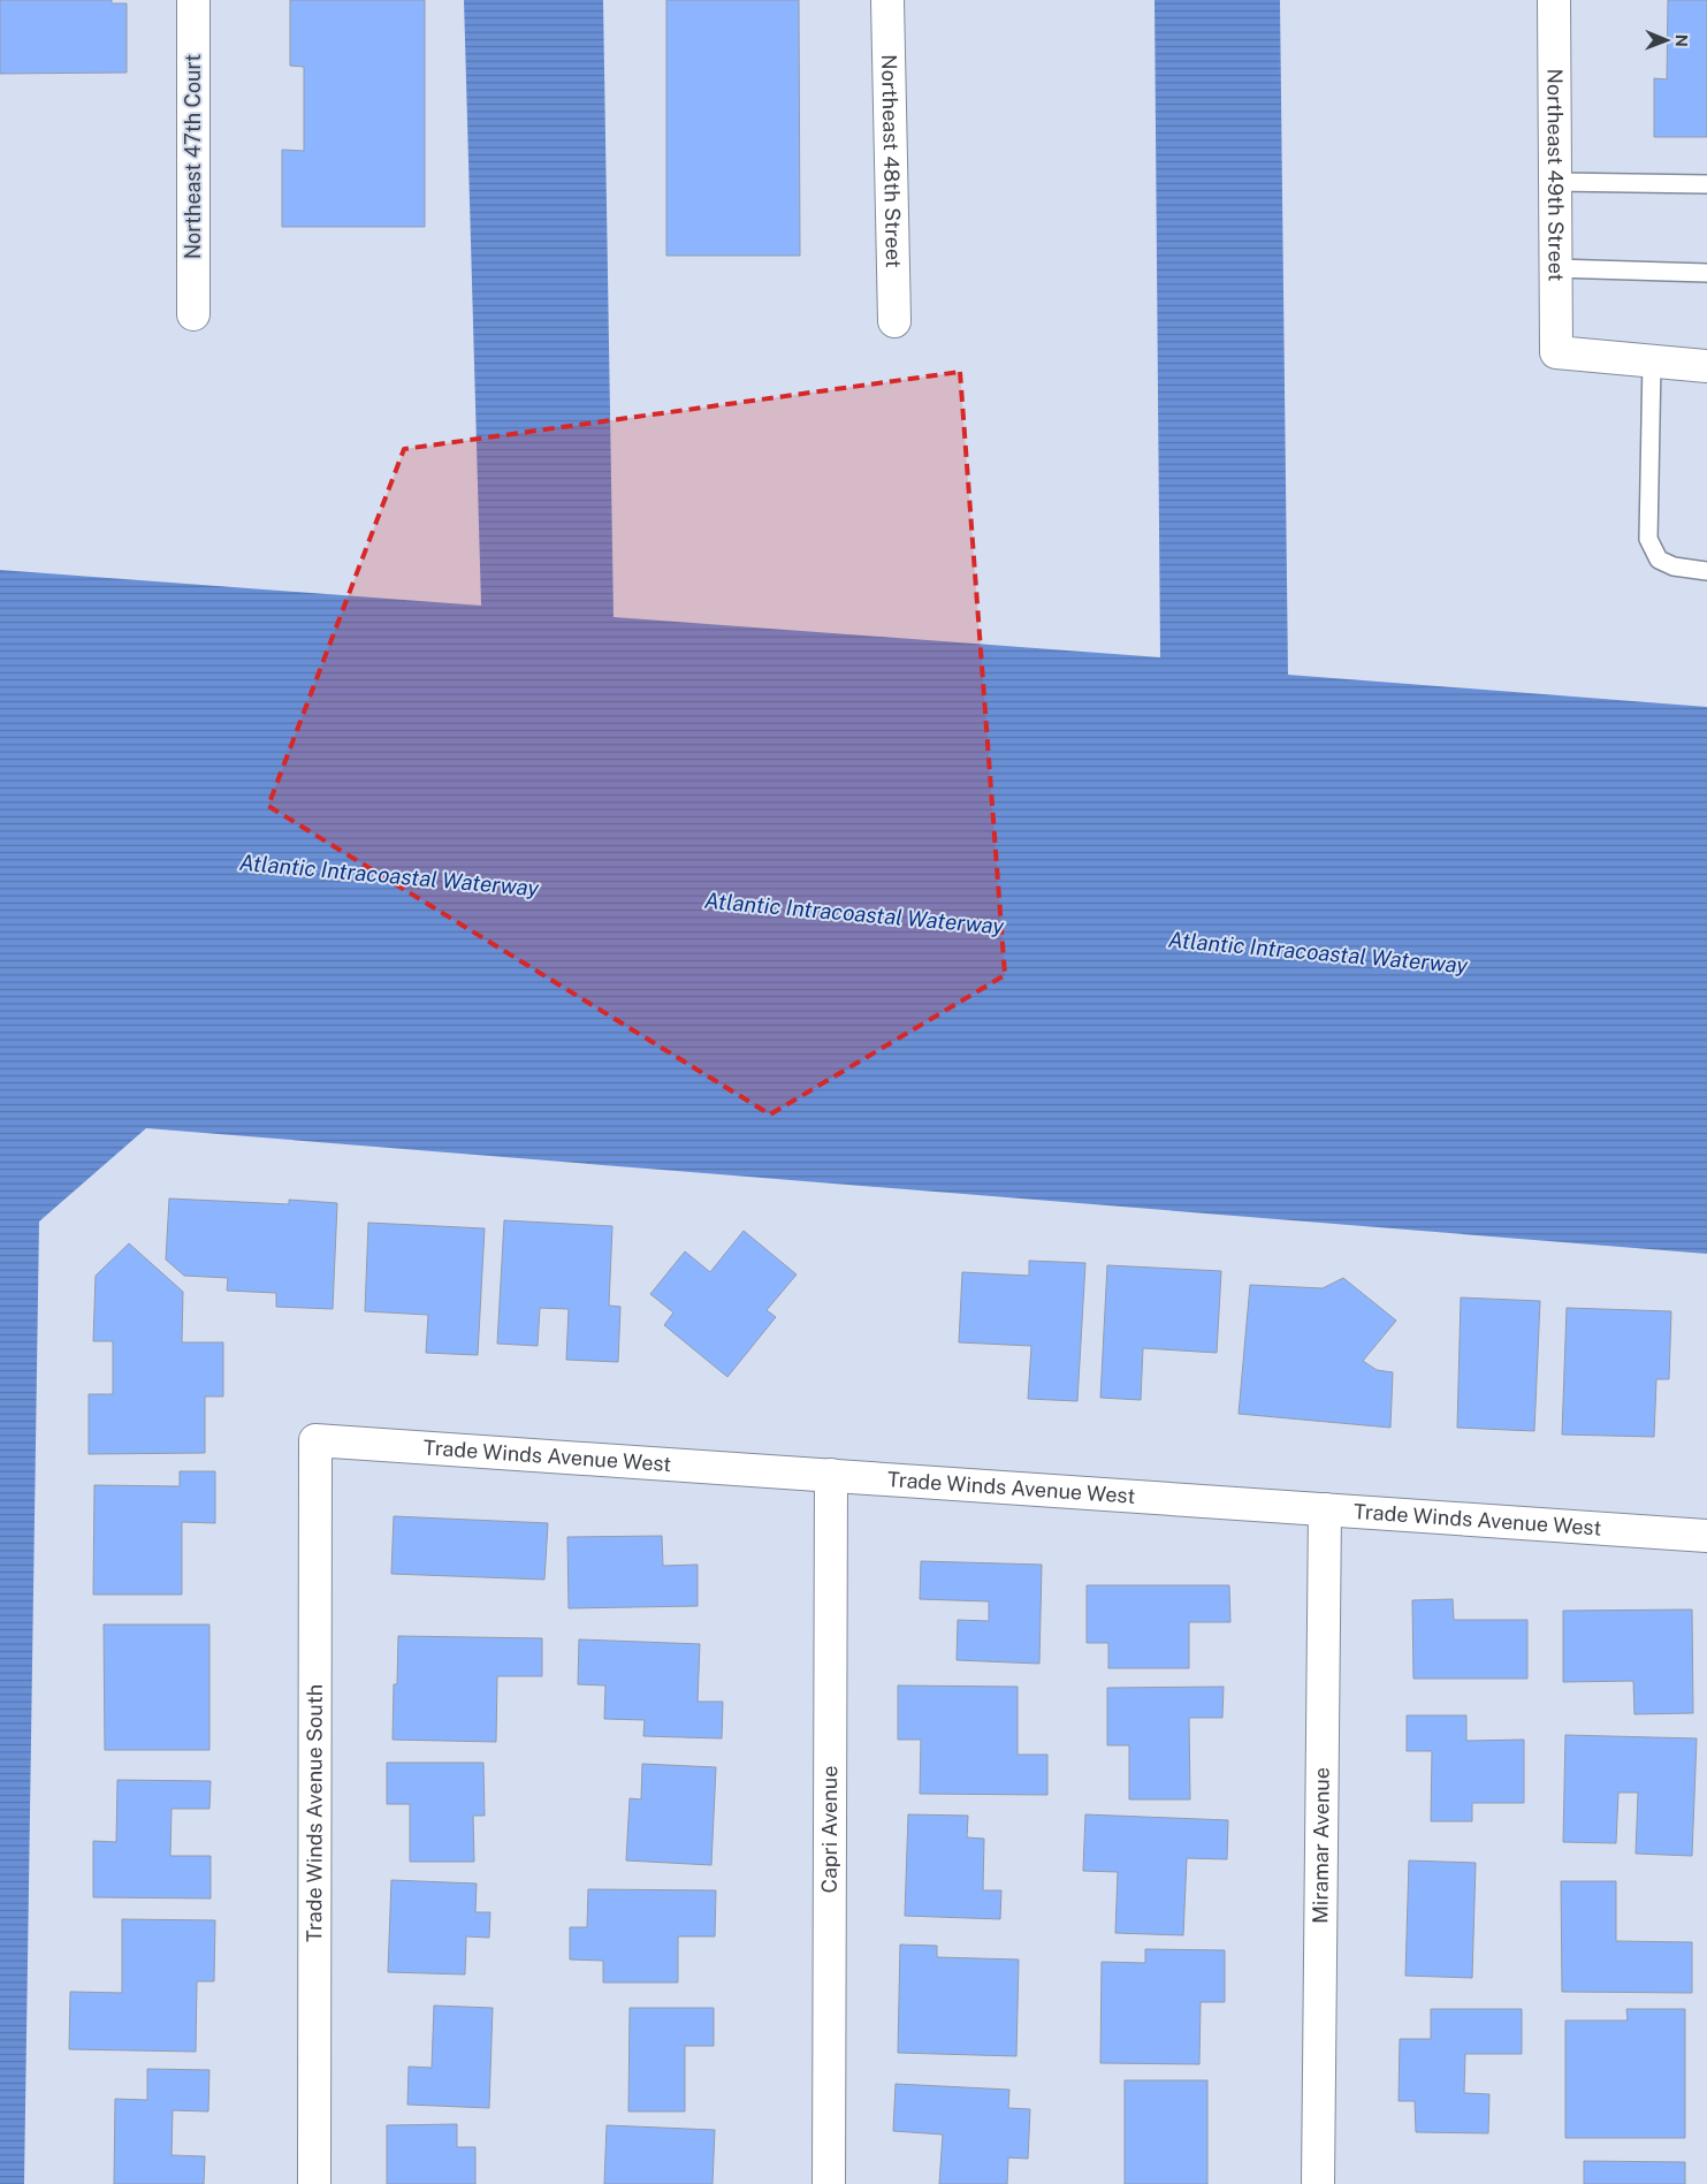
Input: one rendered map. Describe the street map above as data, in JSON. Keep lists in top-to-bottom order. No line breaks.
{"streets":{"street":["Northeast 47th Court","Northeast 48th Street","Northeast 49th Street","Trade Winds Avenue West","Trade Winds Avenue South","Capri Avenue","Miramar Avenue"]},"crossings":[["Trade Winds Avenue West","Trade Winds Avenue South"],["Trade Winds Avenue West","Capri Avenue"],["Trade Winds Avenue West","Miramar Avenue"]],"water":["Atlantic Intracoastal Waterway"],"north":"right"}
